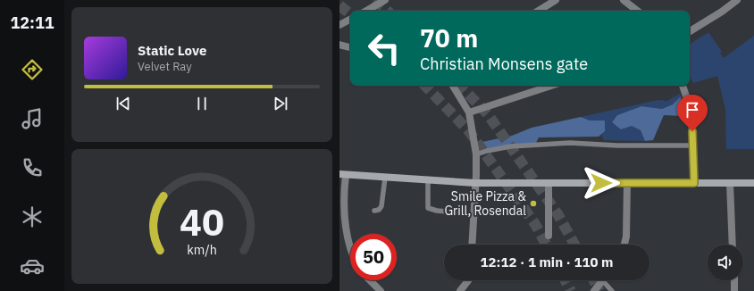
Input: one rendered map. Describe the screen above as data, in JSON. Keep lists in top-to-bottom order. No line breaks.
{"places":["Smile Pizza & Grill, Rosendal"],"page":{"tabs":"12:11","turn":["70 m","Christian Monsens gate"],"song":["Static Love","Velvet Ray"],"limit":"50","trip":"12:12 · 1 min · 110 m","gauge":["40","km/h"]}}
